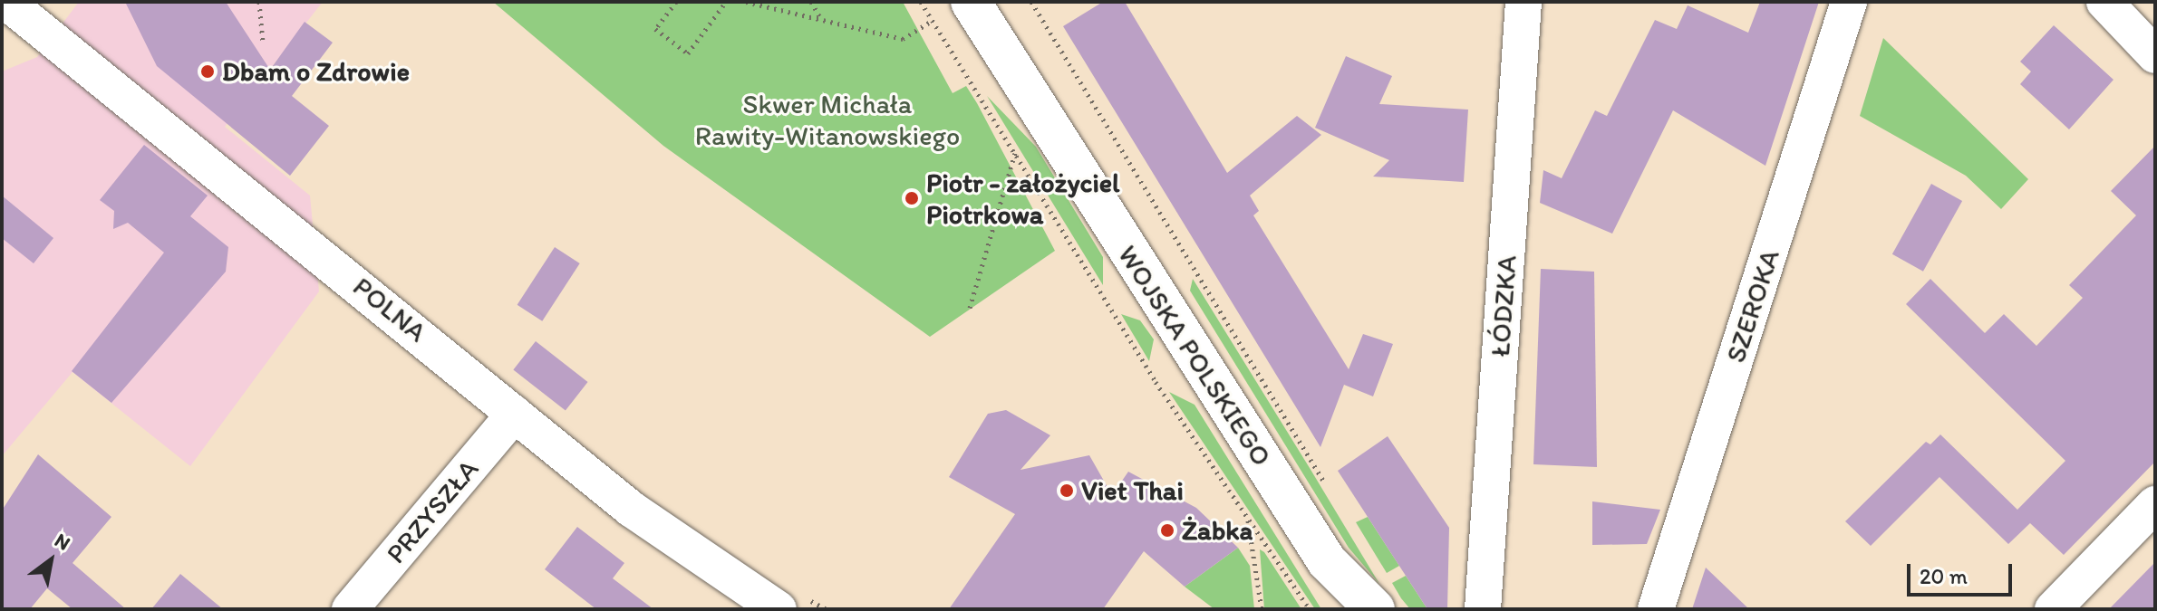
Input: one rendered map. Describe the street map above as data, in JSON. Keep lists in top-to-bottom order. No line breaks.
{"streets":{"street":["ŁÓDZKA","SZEROKA","POLNA","WOJSKA POLSKIEGO","PRZYSZŁA"]},"crossings":[["POLNA","PRZYSZŁA"]],"parks":["Skwer Michała Rawity-Witanowskiego"],"places":["Dbam o Zdrowie","Piotr - założyciel Piotrkowa","Viet Thai","Żabka"],"scale_bar":"20 m","north":"top right"}
